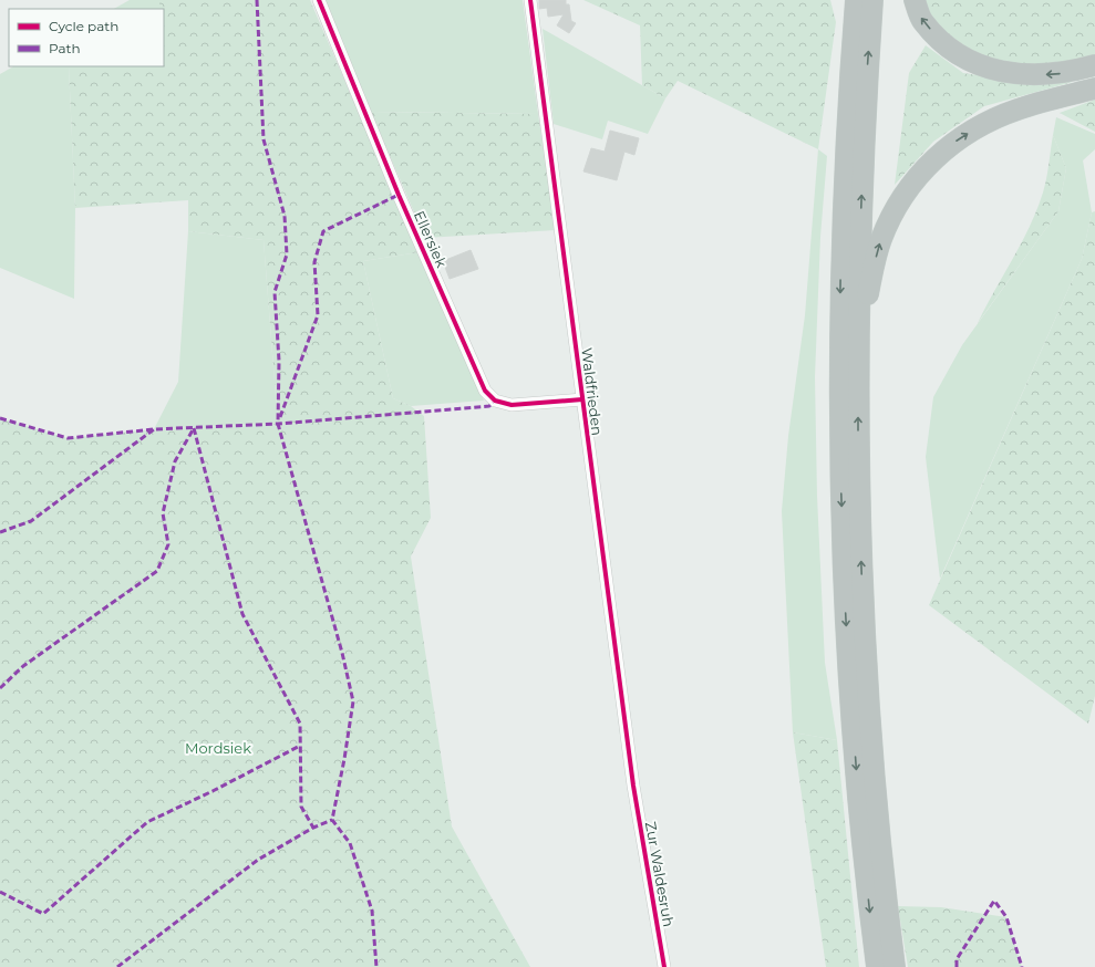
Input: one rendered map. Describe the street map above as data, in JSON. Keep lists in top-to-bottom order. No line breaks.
{"streets":{"street":["Ellersiek","Waldfrieden","Zur Waldesruh"]},"crossings":[["Ellersiek","Waldfrieden"],["Waldfrieden","Zur Waldesruh"]],"parks":["Mordsiek"],"legend":["Cycle path","Path"]}
